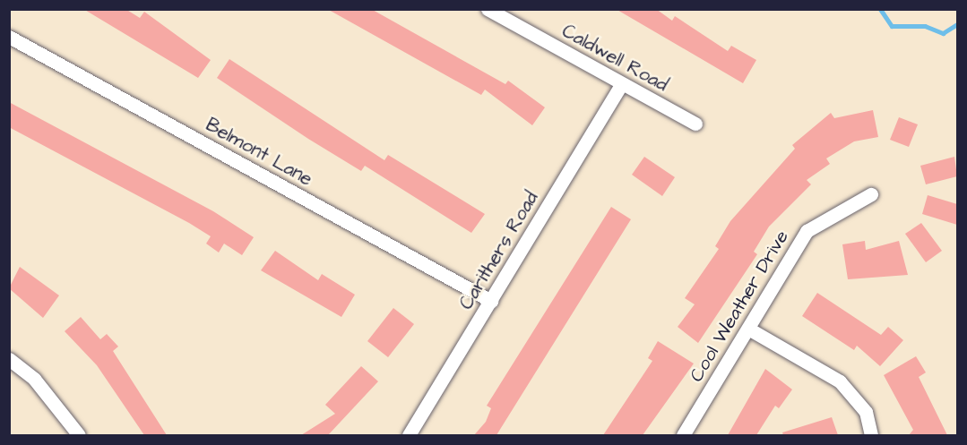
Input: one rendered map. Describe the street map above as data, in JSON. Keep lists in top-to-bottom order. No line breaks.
{"streets":{"street":["Caldwell Road","Belmont Lane","Carithers Road","Cool Weather Drive"]},"crossings":[["Caldwell Road","Carithers Road"],["Belmont Lane","Carithers Road"]]}
